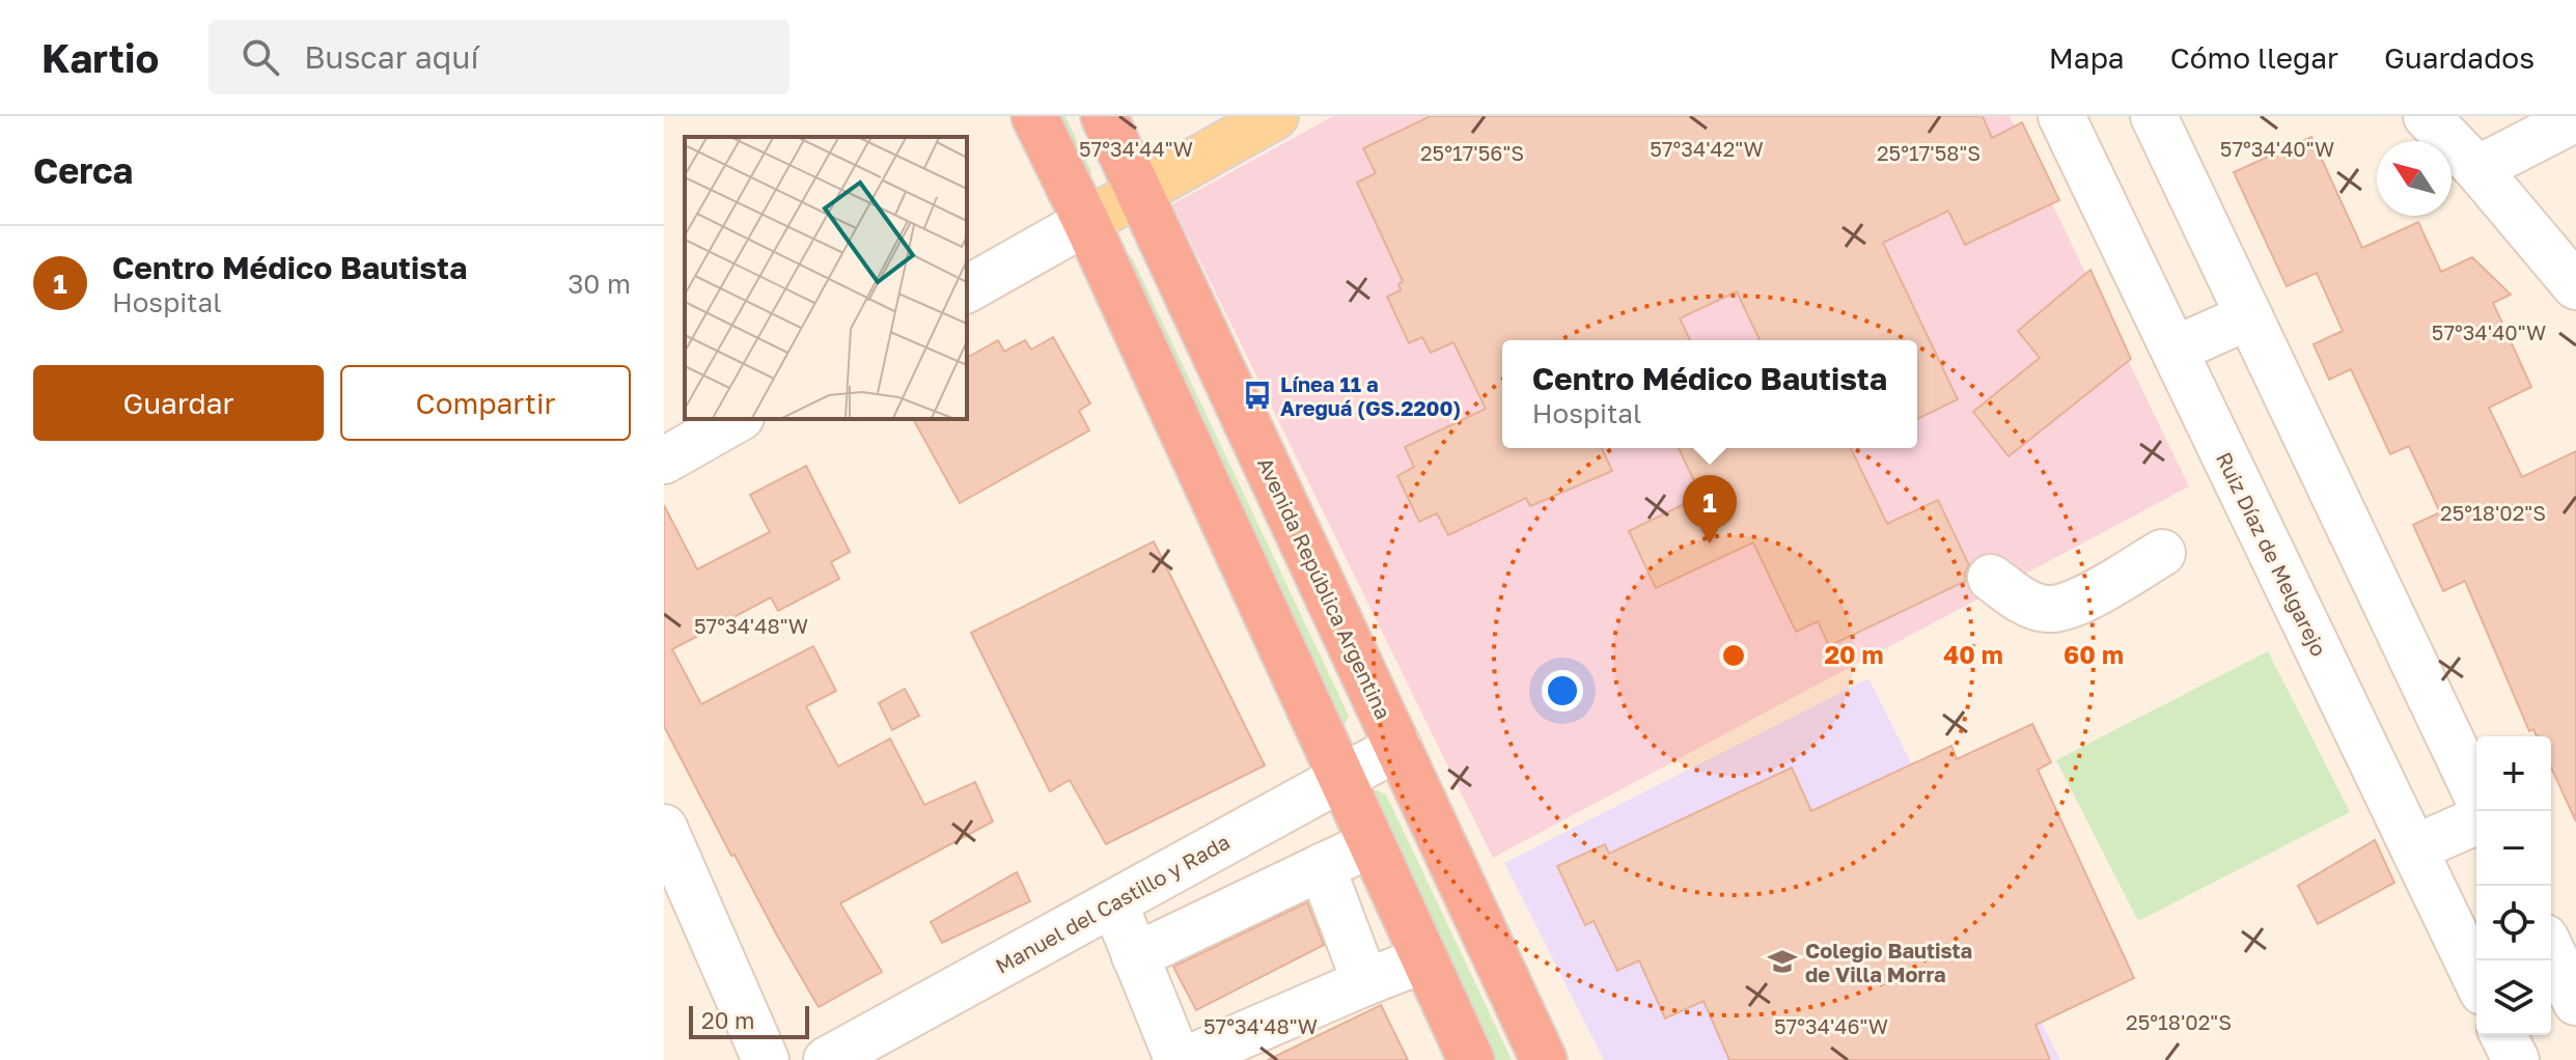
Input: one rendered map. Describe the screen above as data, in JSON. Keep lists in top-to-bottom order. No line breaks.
{"streets":{"highway":["Avenida República Argentina"],"street":["Ruiz Díaz de Melgarejo","Manuel del Castillo y Rada"]},"crossings":[["Avenida República Argentina","Manuel del Castillo y Rada"]],"places":{"bus stop":["Línea 11 a Areguá (GS.2200)"],"school or university":["Colegio Bautista de Villa Morra"]},"scale_bar":"20 m","north":"top left","page":{"header":"Kartio","search":"Buscar aquí","nav":["Mapa","Cómo llegar","Guardados"],"heading":"Cerca","list":[{"mark":"1","name":"Centro Médico Bautista","note":"Hospital","value":"30 m"}],"buttons":["Guardar","Compartir"],"popup":["Centro Médico Bautista","Hospital"],"pins":"1","map_buttons":["+","−"],"scale":"20 m"},"coordinates":["57°34'44\"W","57°34'42\"W","57°34'40\"W","25°17'56\"S","25°17'58\"S","25°18'02\"S","57°34'48\"W","57°34'46\"W"],"rings":["20 m","40 m","60 m"]}
